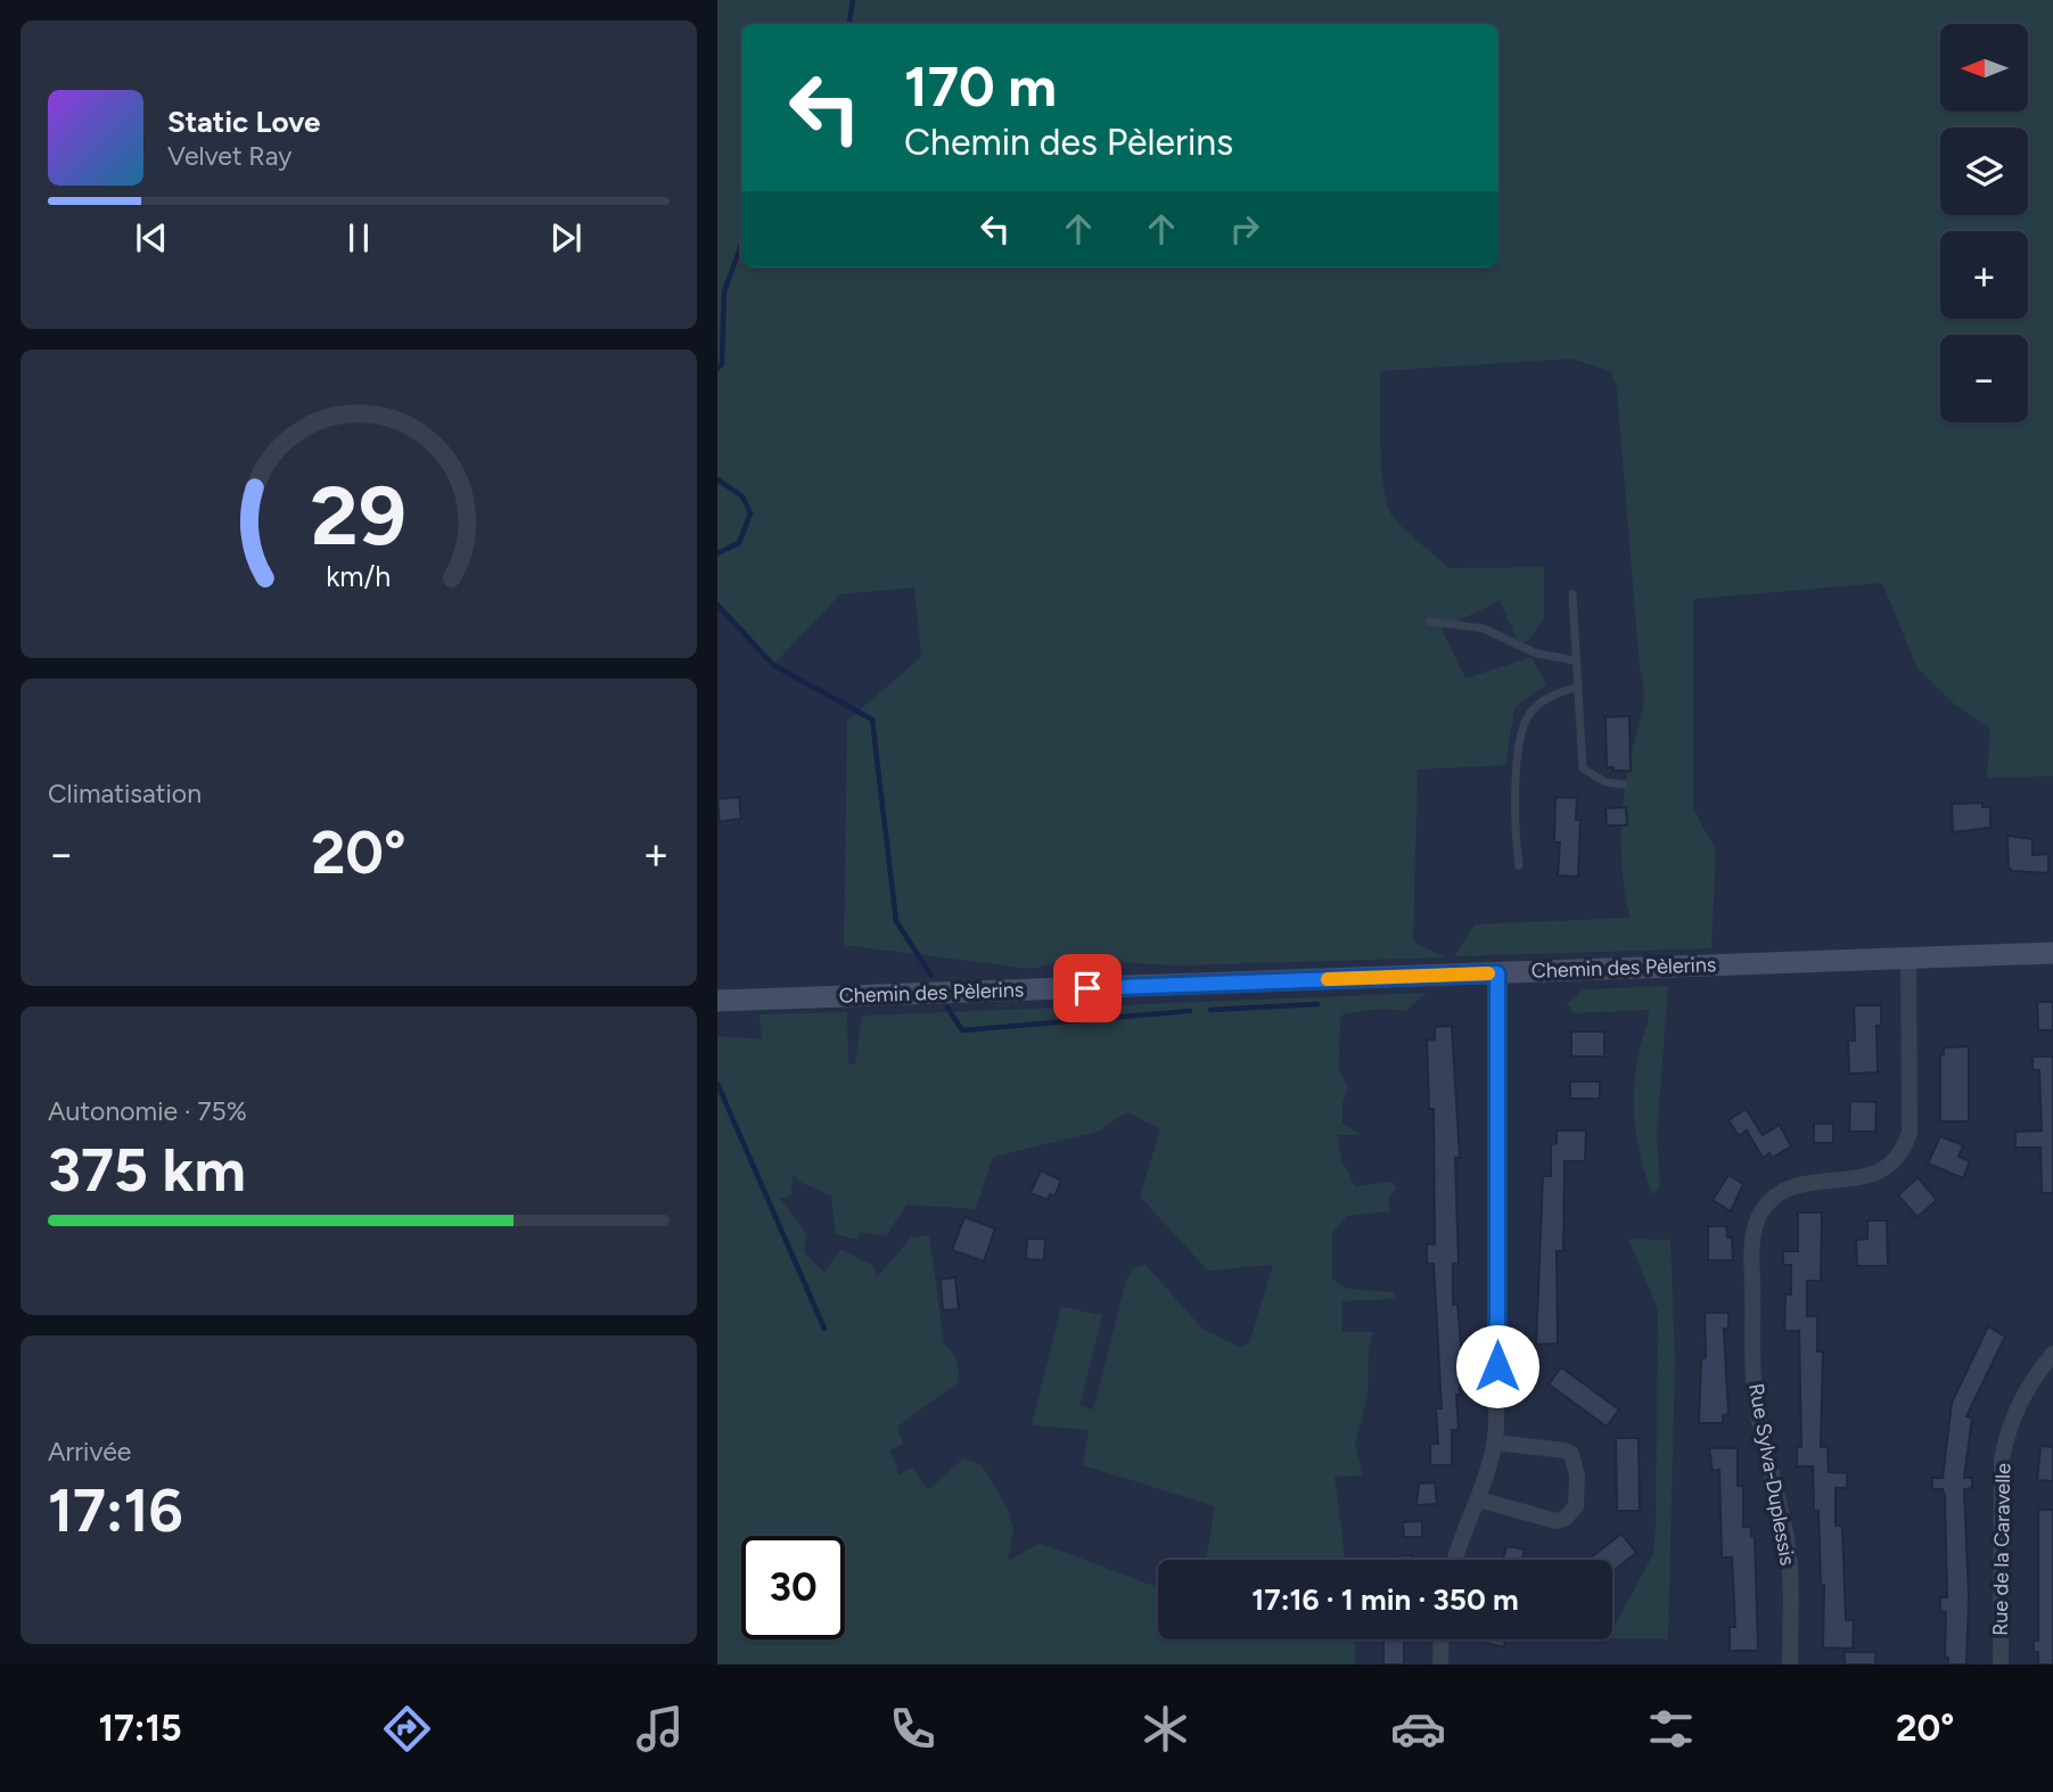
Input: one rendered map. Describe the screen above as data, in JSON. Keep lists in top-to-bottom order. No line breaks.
{"streets":{"street":["Chemin des Pèlerins","Rue Sylva-Duplessis","Rue de la Caravelle"]},"crossings":[["Chemin des Pèlerins","Rue Sylva-Duplessis"]],"north":"left","page":{"map_buttons":["+","−"],"turn":["170 m","Chemin des Pèlerins"],"song":["Static Love","Velvet Ray"],"tile":["Climatisation",["Autonomie · 75%","375 km"],["Arrivée","17:16"]],"heat":["−","20°","+"],"limit":"30","trip":"17:16 · 1 min · 350 m","tabs":["17:15","20°"],"gauge":["29","km/h"]}}
